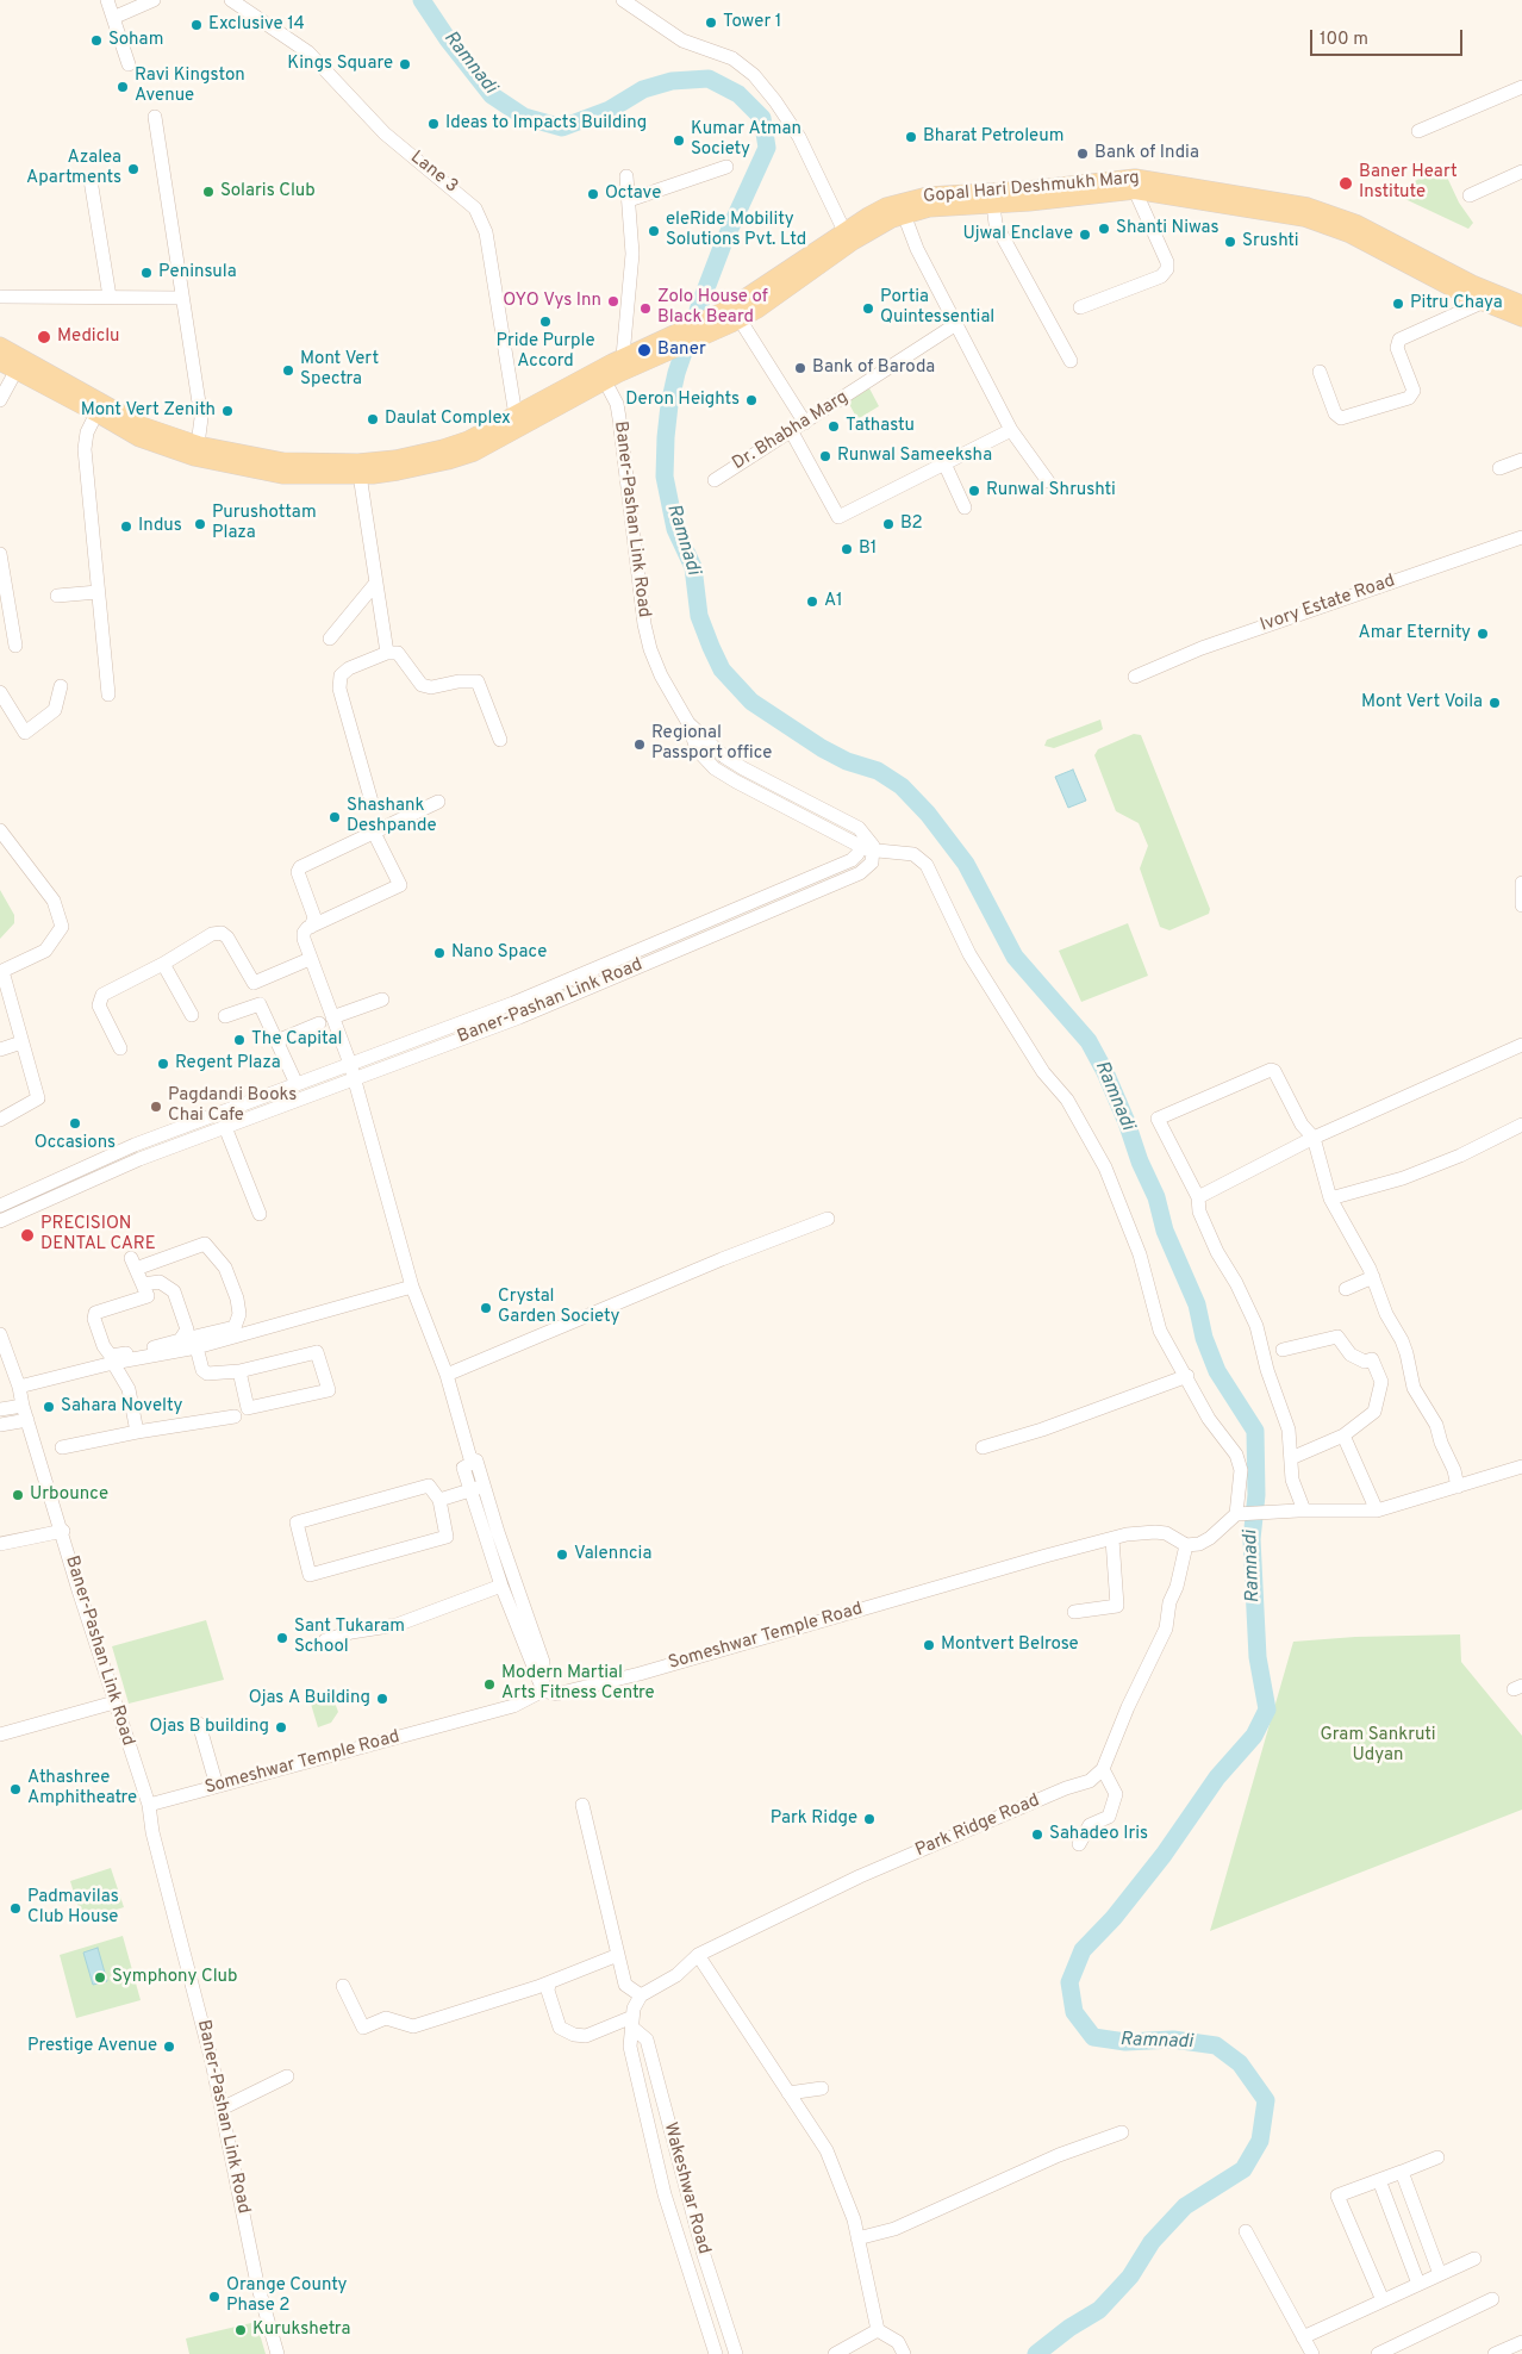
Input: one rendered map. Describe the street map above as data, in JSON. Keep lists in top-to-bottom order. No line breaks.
{"streets":{"main road":["Gopal Hari Deshmukh Marg"],"street":["Lane 3","Dr. Bhabha Marg","Baner-Pashan Link Road","Ivory Estate Road","Someshwar Temple Road","Park Ridge Road","Wakeshwar Road"]},"crossings":[["Lane 3","Gopal Hari Deshmukh Marg"],["Gopal Hari Deshmukh Marg","Baner-Pashan Link Road"],["Baner-Pashan Link Road","Someshwar Temple Road"],["Park Ridge Road","Wakeshwar Road"]],"water":["Ramnadi"],"parks":["Gram Sankruti Udyan"],"places":["Tower 1","Exclusive 14","Soham","Kings Square","Ravi Kingston Avenue","Ideas to Impacts Building","Bharat Petroleum","Kumar Atman Society","Bank of India","Azalea Apartments","Baner Heart Institute","Solaris Club","Octave","Shanti Niwas","eleRide Mobility Solutions Pvt. Ltd","Ujwal Enclave","Srushti","Peninsula","OYO Vys Inn","Pitru Chaya","Zolo House of Black Beard","Portia Quintessential","Pride Purple Accord","Mediclu","Baner","Bank of Baroda","Mont Vert Spectra","Deron Heights","Mont Vert Zenith","Daulat Complex","Tathastu","Runwal Sameeksha","Runwal Shrushti","Purushottam Plaza","B2","Indus","B1","A1","Amar Eternity","Mont Vert Voila","Regional Passport office","Shashank Deshpande","Nano Space","The Capital","Regent Plaza","Pagdandi Books Chai Cafe","Occasions","PRECISION DENTAL CARE","Crystal Garden Society","Sahara Novelty","Urbounce","Valenncia","Sant Tukaram School","Montvert Belrose","Modern Martial Arts Fitness Centre","Ojas A Building","Ojas B building","Athashree Amphitheatre","Park Ridge","Sahadeo Iris","Padmavilas Club House","Symphony Club","Prestige Avenue","Orange County Phase 2","Kurukshetra"],"scale_bar":"100 m"}
